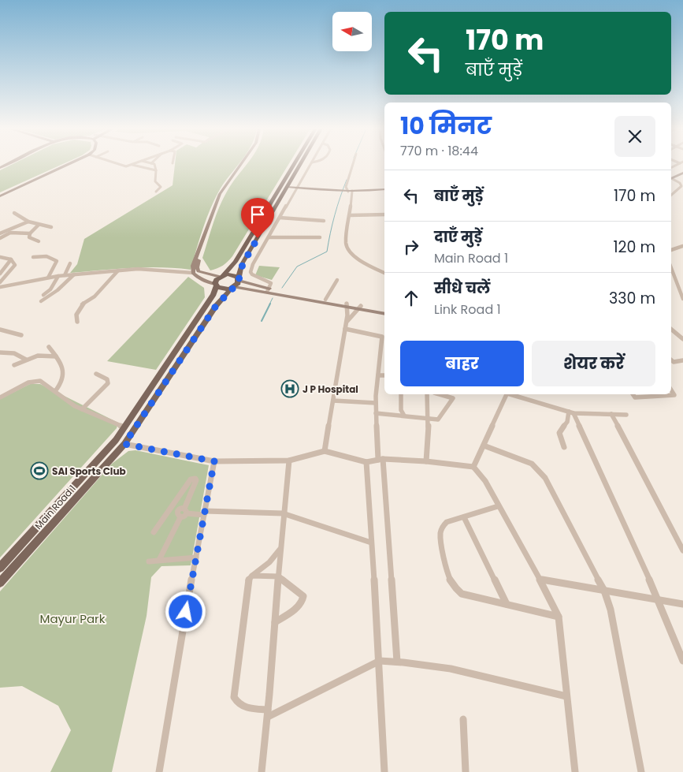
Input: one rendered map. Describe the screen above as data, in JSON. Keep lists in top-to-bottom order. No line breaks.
{"streets":{"main road":["Main Road 1"]},"parks":["Mayur Park"],"places":{"hospital":["J P Hospital"],"sports":["SAI Sports Club"]},"north":"left","page":{"turn":["170 m","बाएँ मुड़ें"],"heading":["10 मिनट","770 m · 18:44"],"list":[{"name":"बाएँ मुड़ें","value":"170 m"},{"name":"दाएँ मुड़ें","note":"Main Road 1","value":"120 m"},{"name":"सीधे चलें","note":"Link Road 1","value":"330 m"}],"buttons":["बाहर","शेयर करें"]}}
